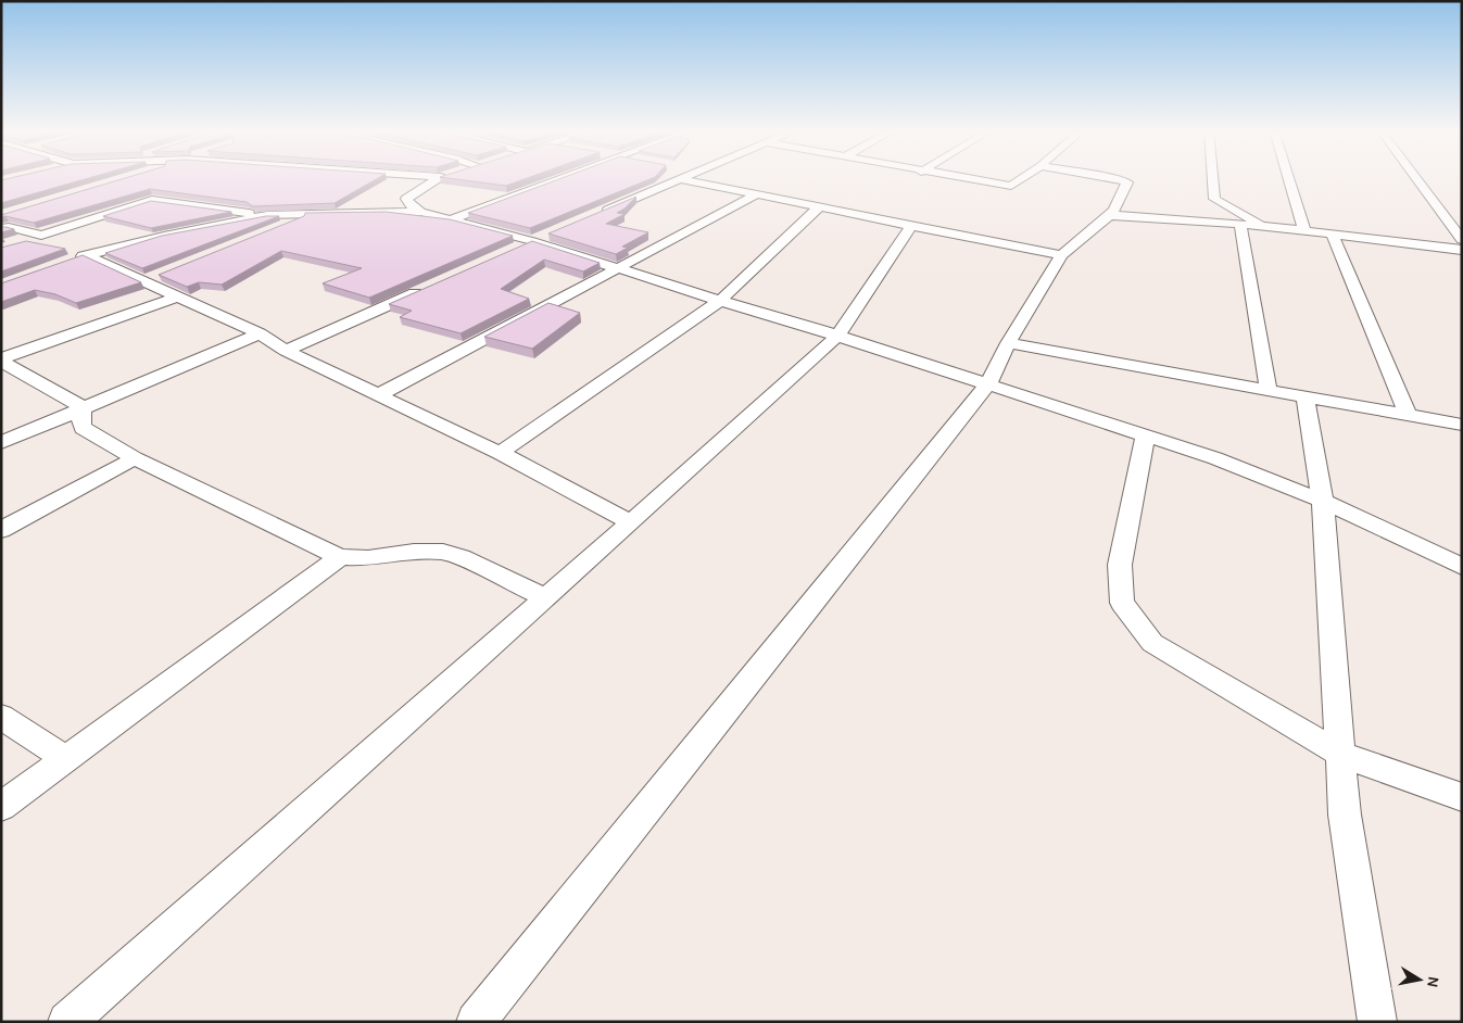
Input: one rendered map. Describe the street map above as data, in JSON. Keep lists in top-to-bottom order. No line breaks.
{"north":"right"}
